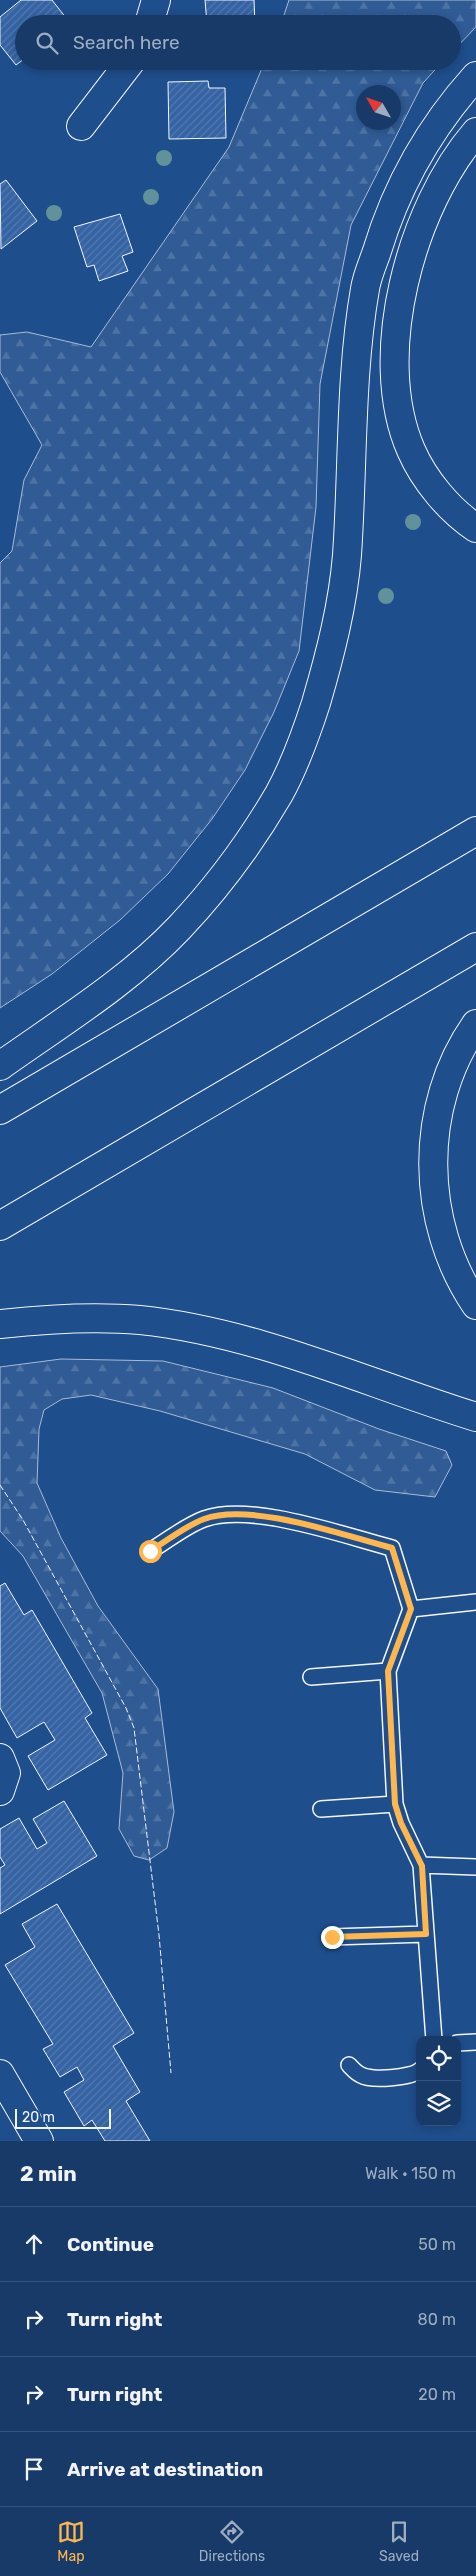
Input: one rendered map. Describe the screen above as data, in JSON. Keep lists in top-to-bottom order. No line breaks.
{"scale_bar":"20 m","north":"top left","page":{"search":"Search here","scale":"20 m","heading":["2 min","Walk · 150 m"],"list":[["Continue","50 m"],["Turn right","80 m"],["Turn right","20 m"],"Arrive at destination"],"nav":["Map","Directions","Saved"]}}
